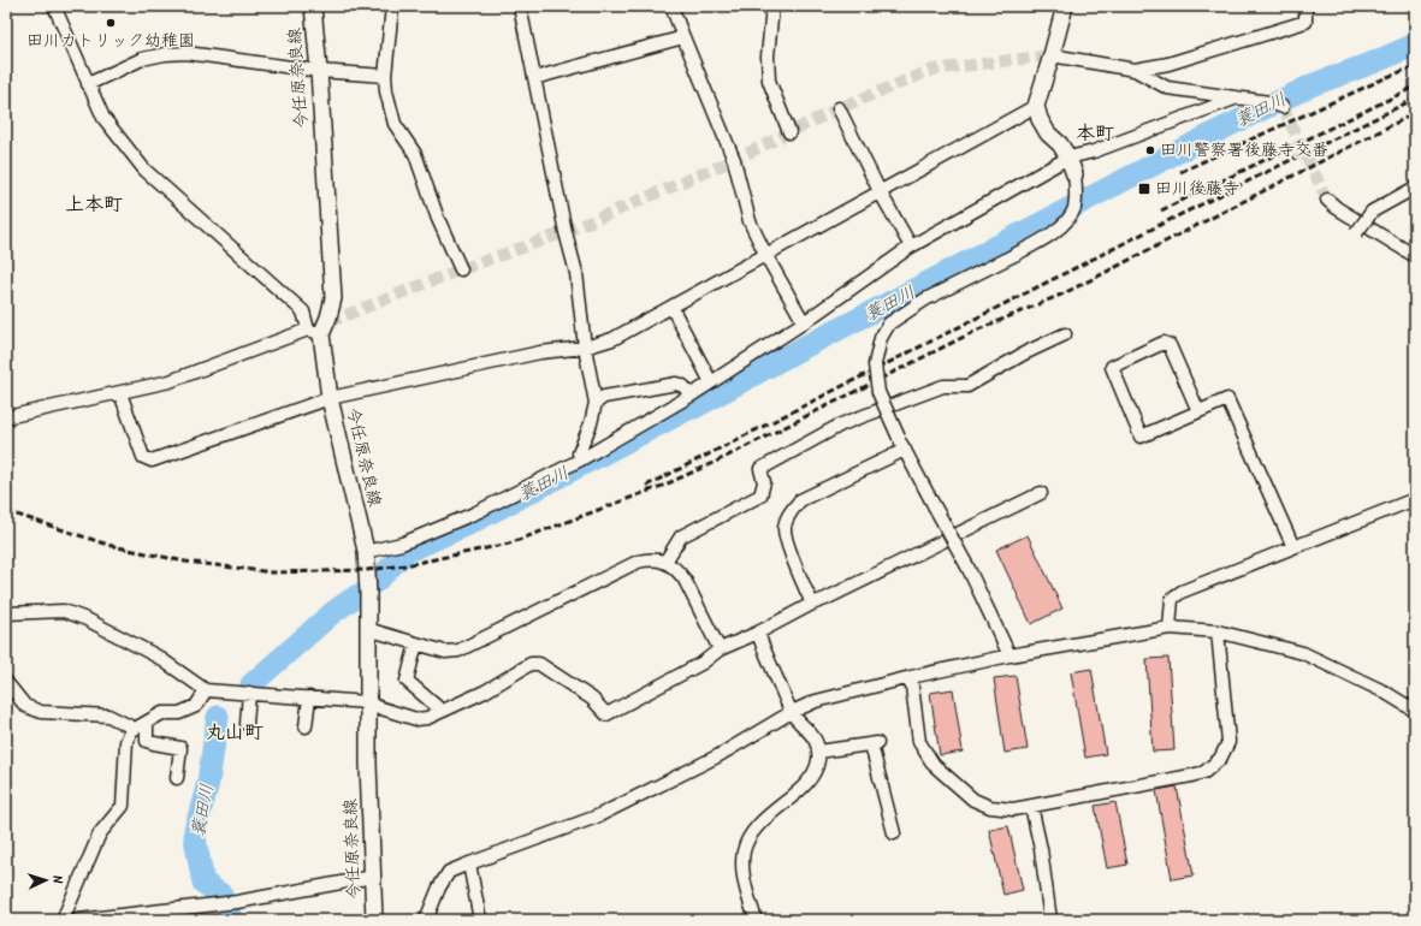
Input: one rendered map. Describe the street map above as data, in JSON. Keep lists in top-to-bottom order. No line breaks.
{"streets":{"main road":["今任原奈良線"]},"districts":["本町","上本町","丸山町"],"water":["蓑田川"],"places":{"other":["田川カトリック幼稚園","田川警察署後藤寺交番"],"transit":["田川後藤寺"]},"north":"right"}
